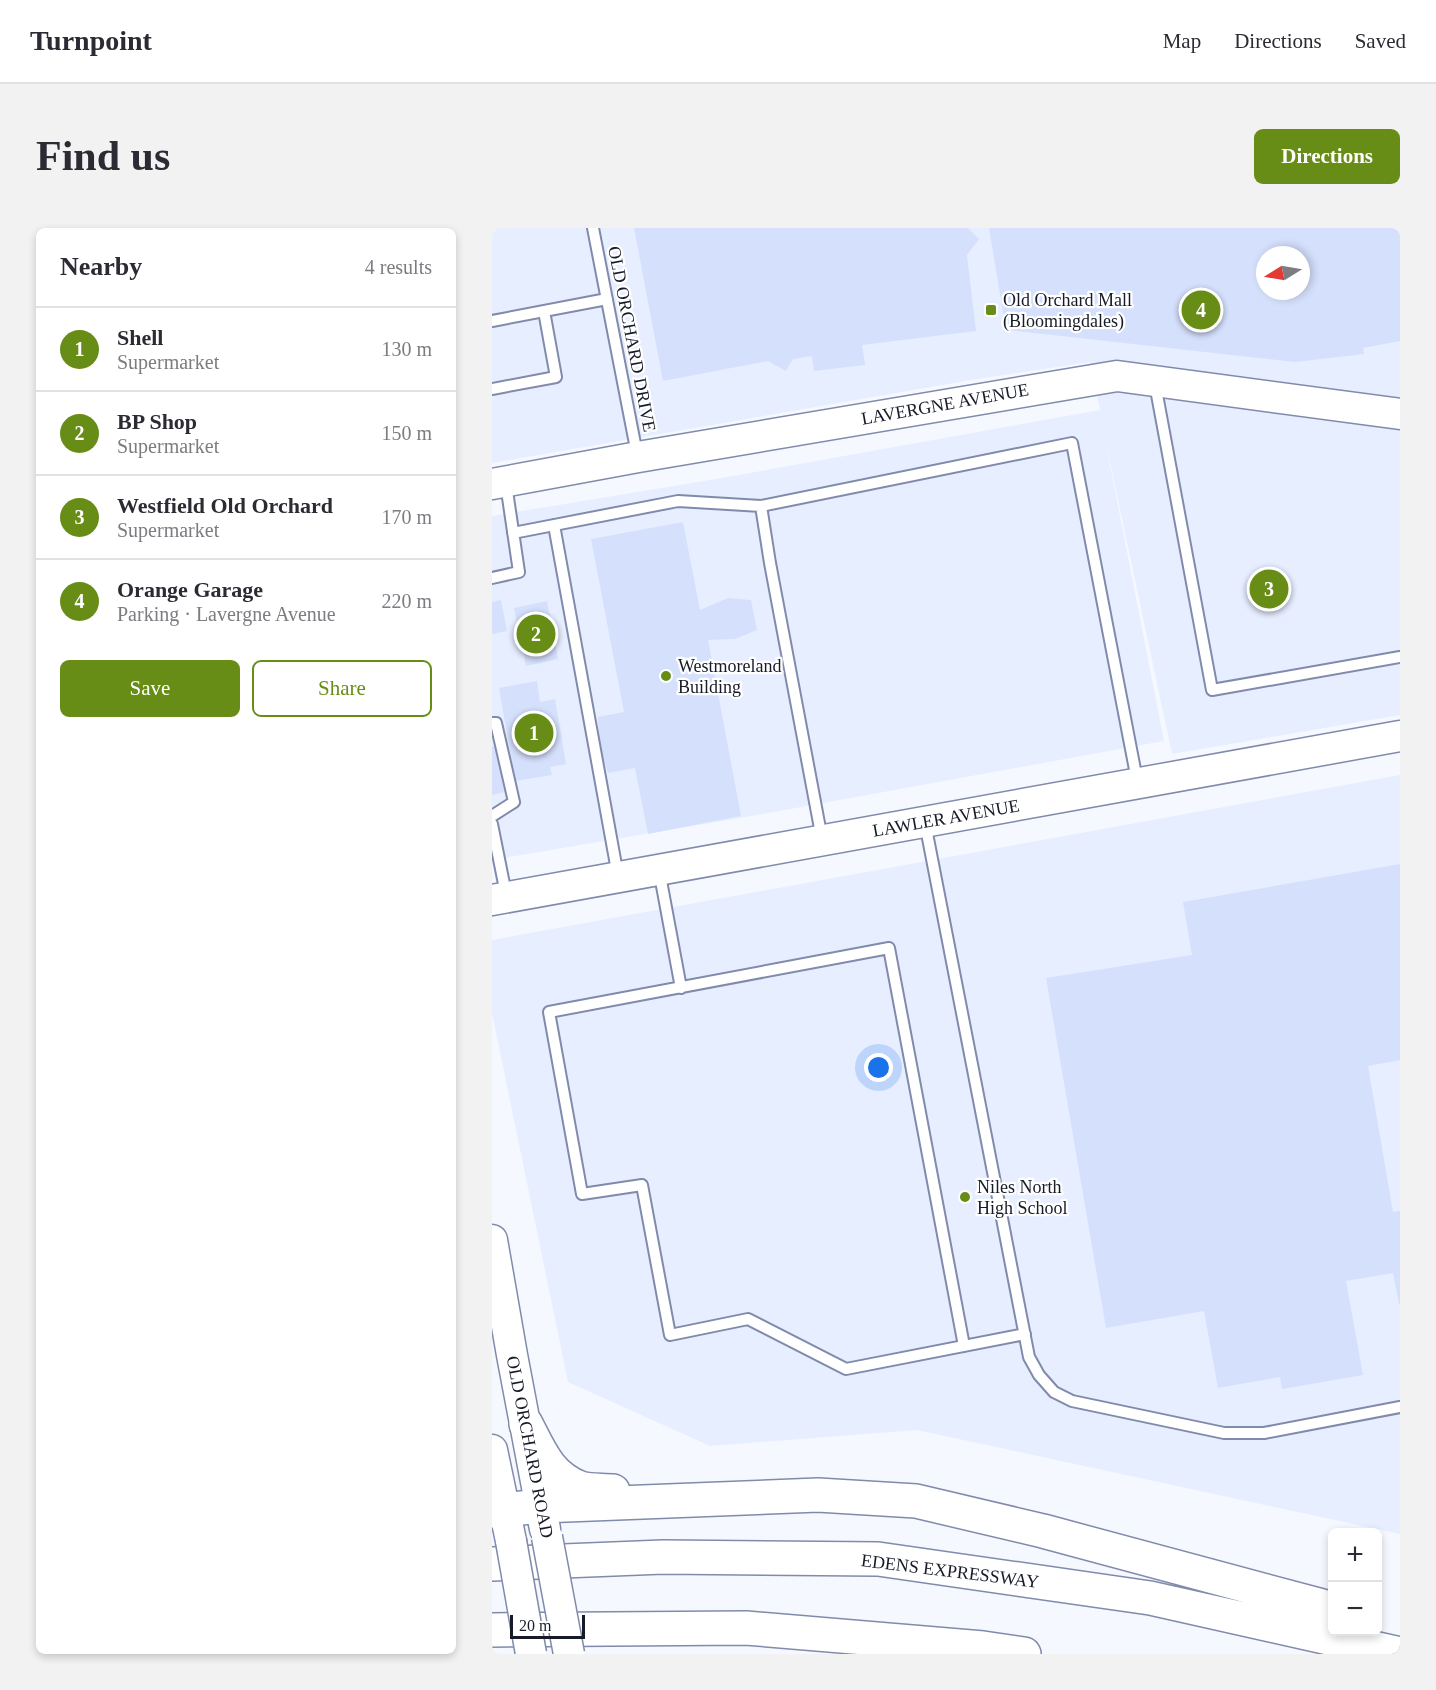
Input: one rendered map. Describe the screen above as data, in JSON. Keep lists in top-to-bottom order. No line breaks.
{"streets":{"highway":["EDENS EXPRESSWAY"],"street":["LAVERGNE AVENUE","LAWLER AVENUE","OLD ORCHARD ROAD"],"lane":["OLD ORCHARD DRIVE"]},"crossings":[["OLD ORCHARD DRIVE","LAVERGNE AVENUE"],["OLD ORCHARD ROAD","EDENS EXPRESSWAY"]],"places":{"transit":["Old Orchard Mall (Bloomingdales)"],"other":["Westmoreland Building","Niles North High School"]},"scale_bar":"20 m","north":"left","page":{"header":"Turnpoint","nav":["Map","Directions","Saved"],"buttons":["Directions",["Save","Share"]],"title":"Find us","heading":["Nearby","4 results"],"pins":["4","3","2","1"],"list":[{"mark":"1","name":"Shell","note":"Supermarket","value":"130 m"},{"mark":"2","name":"BP Shop","note":"Supermarket","value":"150 m"},{"mark":"3","name":"Westfield Old Orchard","note":"Supermarket","value":"170 m"},{"mark":"4","name":"Orange Garage","note":"Parking · Lavergne Avenue","value":"220 m"}],"map_buttons":["+","−"],"scale":"20 m"}}
